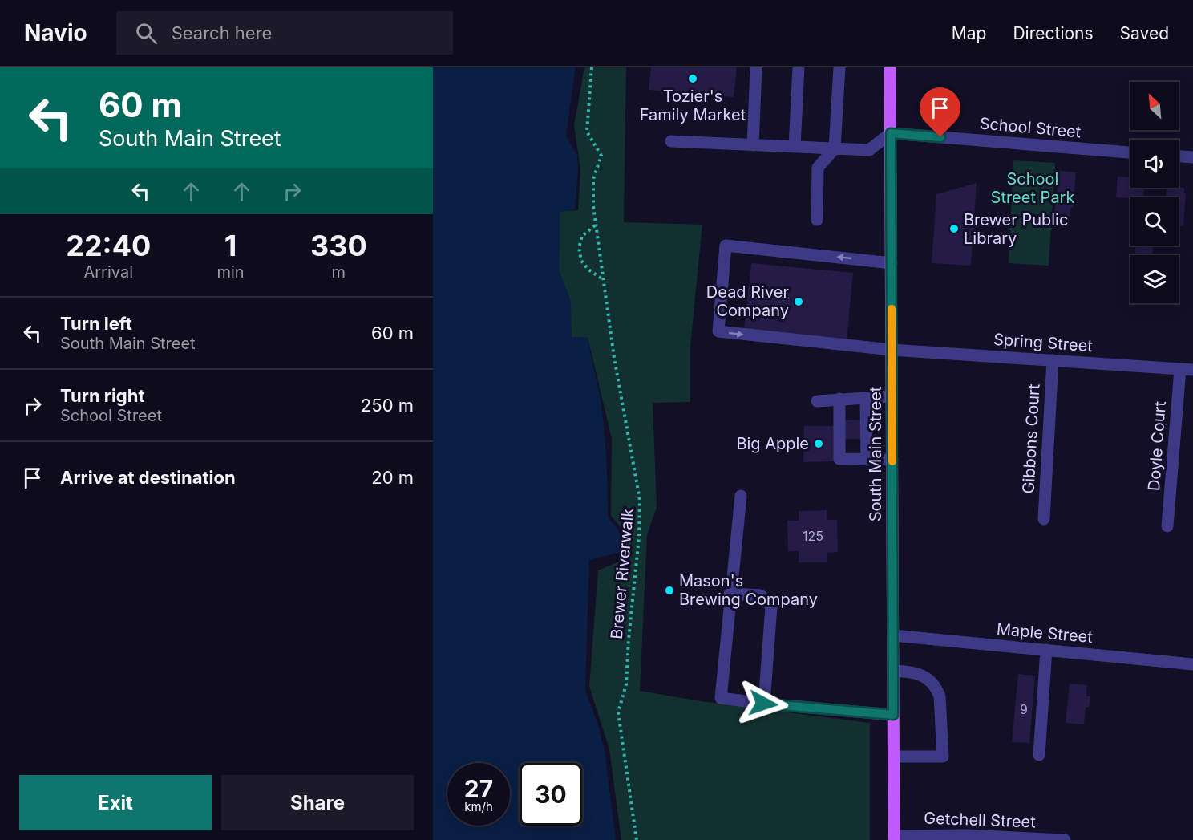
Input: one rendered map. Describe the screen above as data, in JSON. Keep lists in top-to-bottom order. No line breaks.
{"streets":{"main road":["South Main Street"],"street":["School Street","Spring Street","Gibbons Court","Doyle Court","Maple Street","Getchell Street"],"path":["Brewer Riverwalk"]},"crossings":[["School Street","South Main Street"],["Spring Street","Gibbons Court"],["Spring Street","Doyle Court"],["Spring Street","South Main Street"],["South Main Street","Maple Street"],["South Main Street","Getchell Street"]],"parks":["School Street Park"],"places":["Tozier's Family Market","Brewer Public Library","Dead River Company","Big Apple","Mason's Brewing Company"],"house_numbers":["125","9"],"north":"top left","page":{"header":"Navio","search":"Search here","nav":["Map","Directions","Saved"],"turn":["60 m","South Main Street"],"eta":["22:40","Arrival","1","min","330","m"],"list":[{"name":"Turn left","note":"South Main Street","value":"60 m"},{"name":"Turn right","note":"School Street","value":"250 m"},{"name":"Arrive at destination","value":"20 m"}],"speed":"27 km/h","limit":"30","buttons":["Exit","Share"]}}
